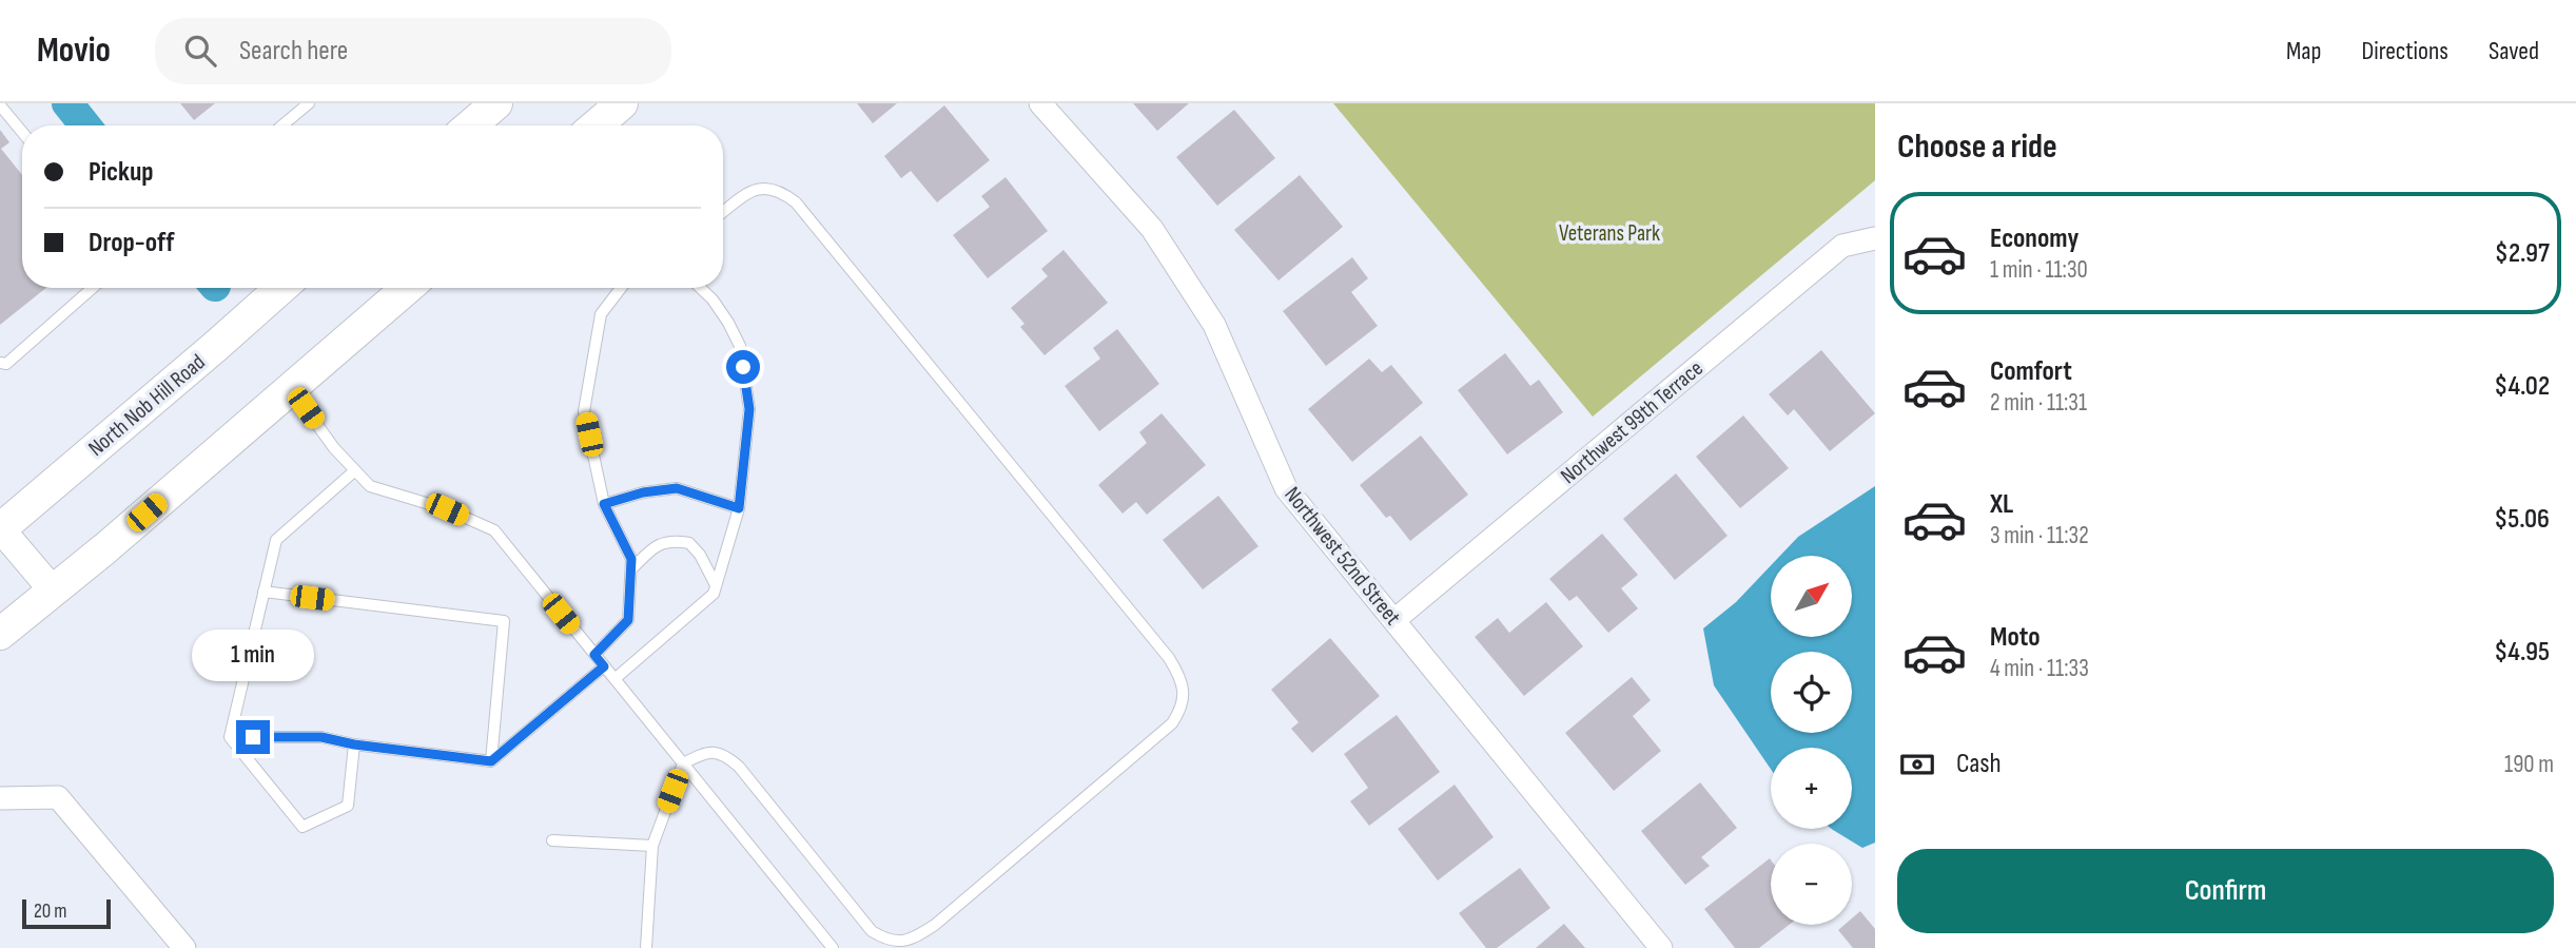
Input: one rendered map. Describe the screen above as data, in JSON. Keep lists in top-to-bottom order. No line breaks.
{"streets":{"main road":["North Nob Hill Road"],"street":["Northwest 99th Terrace","Northwest 52nd Street"]},"crossings":[["Northwest 99th Terrace","Northwest 52nd Street"]],"parks":["Veterans Park"],"scale_bar":"20 m","north":"top right","page":{"header":"Movio","search":"Search here","nav":["Map","Directions","Saved"],"heading":"Choose a ride","banner":["Pickup","Drop-off"],"list":[{"name":"Economy","note":"1 min · 11:30","value":"$2.97"},{"name":"Comfort","note":"2 min · 11:31","value":"$4.02"},{"name":"XL","note":"3 min · 11:32","value":"$5.06"},{"name":"Moto","note":"4 min · 11:33","value":"$4.95"}],"map_buttons":["+","−"],"bubble":"1 min","pay":["Cash","190 m"],"buttons":"Confirm","scale":"20 m"}}
